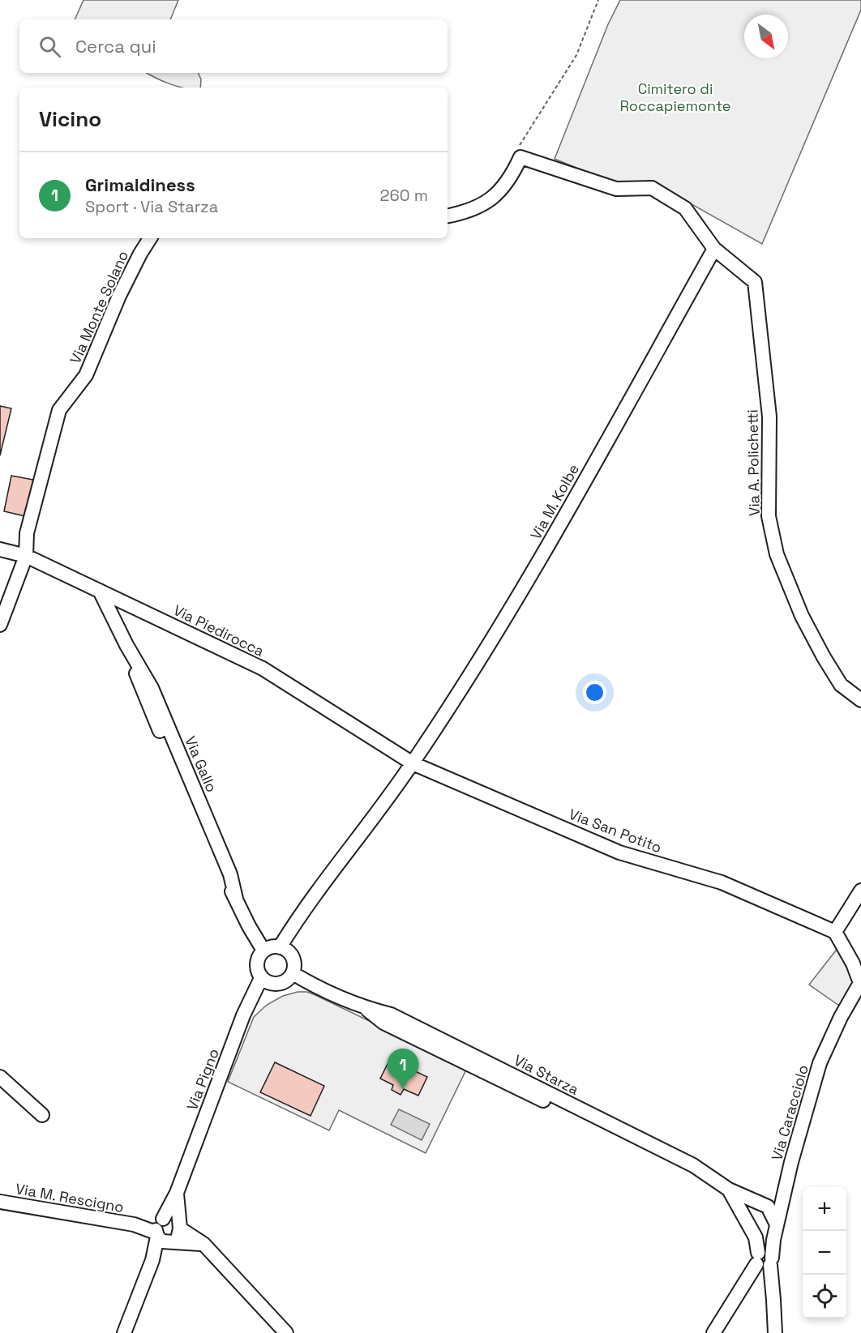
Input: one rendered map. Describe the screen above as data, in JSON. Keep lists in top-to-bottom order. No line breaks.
{"streets":{"street":["Via Monte Solano","Via A. Polichetti","Via M. Kolbe","Via Piedirocca","Via Gallo","Via San Potito","Via Starza","Via Pigno","Via Caracciolo","Via M. Rescigno"]},"crossings":[["Via Monte Solano","Via Piedirocca"],["Via A. Polichetti","Via M. Kolbe"],["Via M. Kolbe","Via Piedirocca"],["Via M. Kolbe","Via San Potito"],["Via Piedirocca","Via Gallo"],["Via Piedirocca","Via San Potito"],["Via Gallo","Via Starza"],["Via Gallo","Via Pigno"],["Via Starza","Via Pigno"],["Via Starza","Via Caracciolo"],["Via Pigno","Via M. Rescigno"]],"parks":["Cimitero di Roccapiemonte"],"north":"bottom right","page":{"search":"Cerca qui","heading":"Vicino","list":[{"mark":"1","name":"Grimaldiness","note":"Sport · Via Starza","value":"260 m"}],"pins":"1","map_buttons":["+","−"]}}
